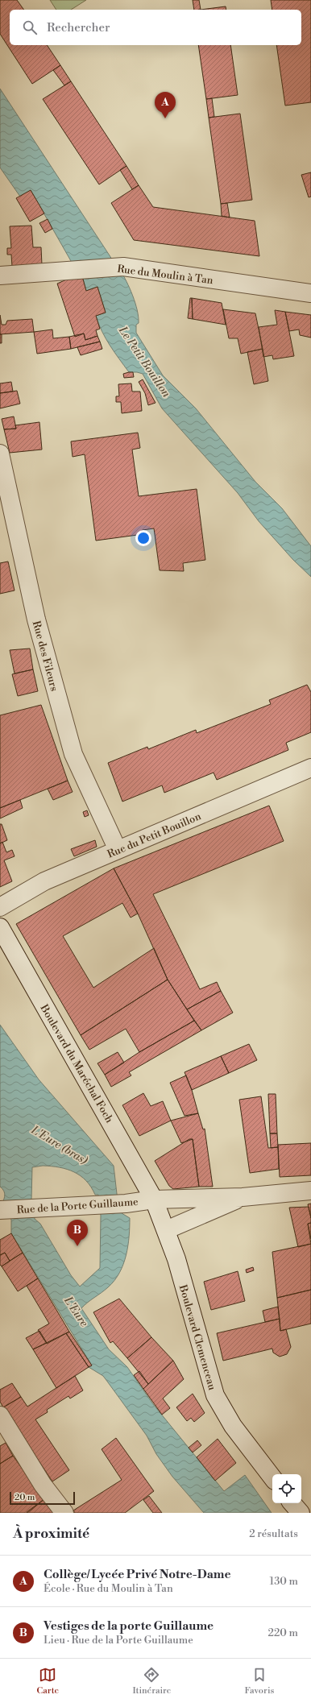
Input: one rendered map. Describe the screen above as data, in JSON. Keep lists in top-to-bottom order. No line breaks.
{"streets":{"street":["Rue du Moulin à Tan","Rue des Fileurs","Rue du Petit Bouillon","Boulevard du Maréchal Foch","Rue de la Porte Guillaume","Boulevard Clemenceau"]},"crossings":[["Rue des Fileurs","Rue du Petit Bouillon"],["Boulevard du Maréchal Foch","Rue de la Porte Guillaume"],["Boulevard du Maréchal Foch","Boulevard Clemenceau"],["Rue de la Porte Guillaume","Boulevard Clemenceau"]],"water":["Le Petit Bouillon","L'Eure (bras)","L'Eure"],"scale_bar":"20 m","page":{"search":"Rechercher","pins":["A","B"],"scale":"20 m","heading":["À proximité","2 résultats"],"list":[{"mark":"A","name":"Collège/ Lycée Privé Notre-Dame","note":"École · Rue du Moulin à Tan","value":"130 m"},{"mark":"B","name":"Vestiges de la porte Guillaume","note":"Lieu · Rue de la Porte Guillaume","value":"220 m"}],"nav":["Carte","Itinéraire","Favoris"]}}
